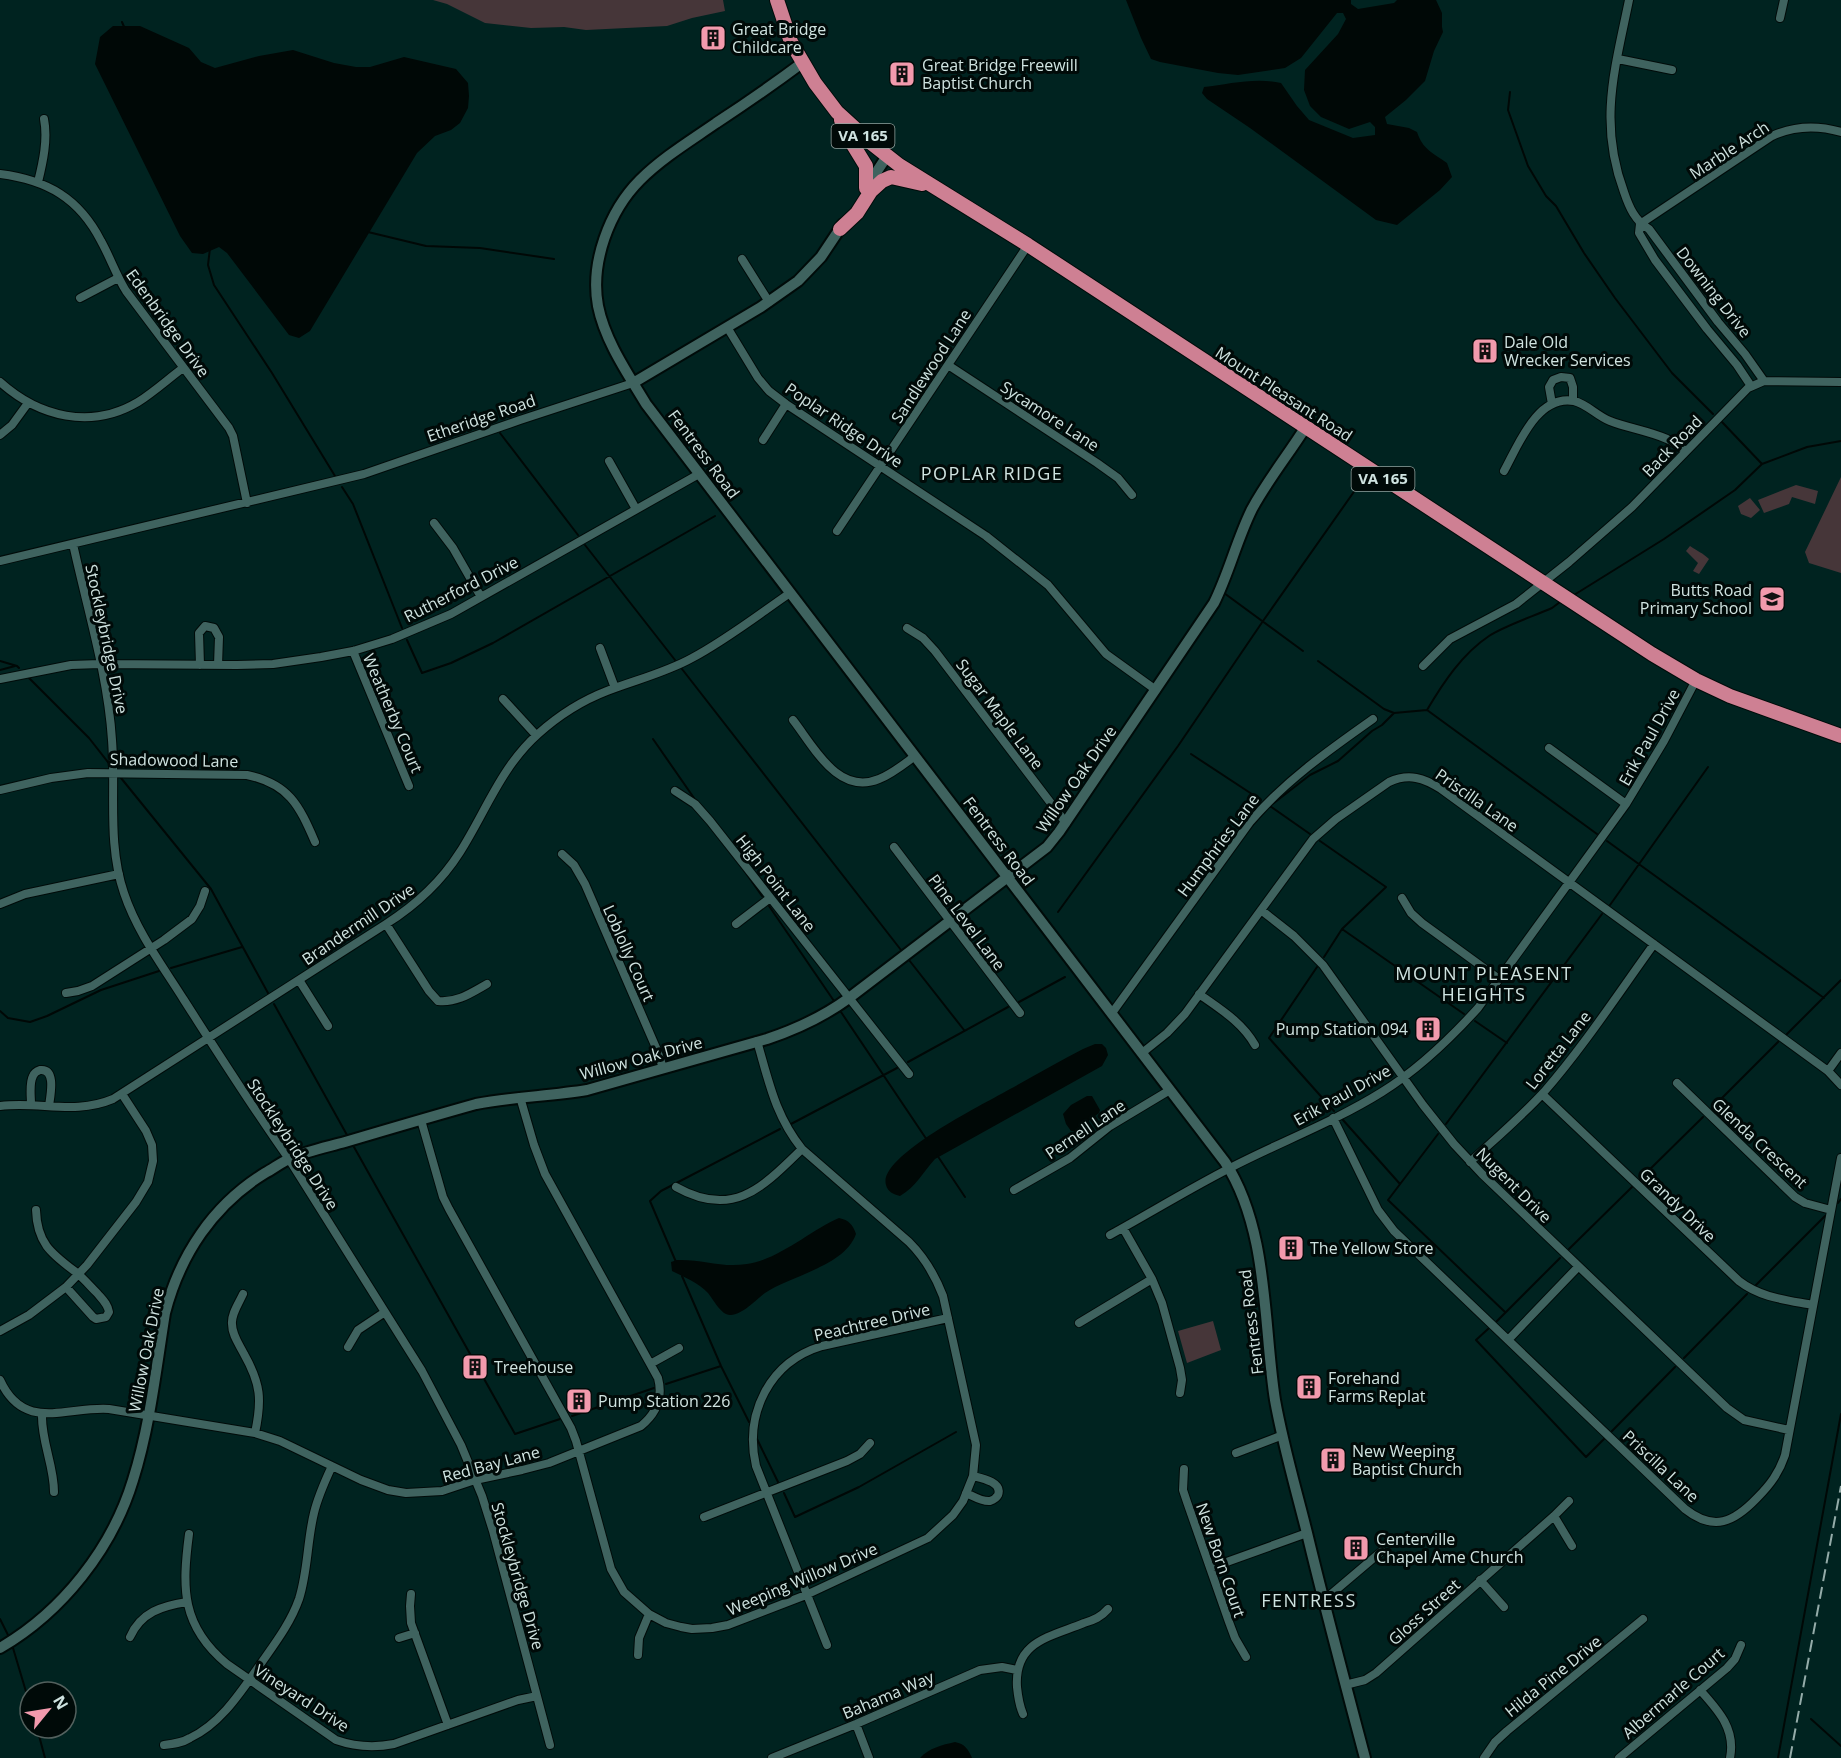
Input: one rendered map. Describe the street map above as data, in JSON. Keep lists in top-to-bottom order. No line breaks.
{"streets":{"highway":["VA 165","Mount Pleasant Road"],"street":["Marble Arch","Downing Drive","Edenbridge Drive","Sandlewood Lane","Sycamore Lane","Etheridge Road","Poplar Ridge Drive","Back Road","Fentress Road","Rutherford Drive","Stockleybridge Drive","Weatherby Court","Sugar Maple Lane","Erik Paul Drive","Shadowood Lane","Willow Oak Drive","Priscilla Lane","Humphries Lane","High Point Lane","Pine Level Lane","Brandermill Drive","Loblolly Court","Loretta Lane","Pernell Lane","Glenda Crescent","Nugent Drive","Grandy Drive","Peachtree Drive","Red Bay Lane","New Born Court","Weeping Willow Drive","Gloss Street","Hilda Pine Drive","Albermarle Court","Bahama Way","Vineyard Drive"]},"crossings":[["Marble Arch","Downing Drive"],["Downing Drive","Back Road"],["Edenbridge Drive","Etheridge Road"],["Sandlewood Lane","Mount Pleasant Road"],["Sandlewood Lane","Sycamore Lane"],["Sandlewood Lane","Poplar Ridge Drive"],["Mount Pleasant Road","Etheridge Road"],["Mount Pleasant Road","Back Road"],["Mount Pleasant Road","Fentress Road"],["Mount Pleasant Road","Erik Paul Drive"],["Mount Pleasant Road","Willow Oak Drive"],["Etheridge Road","Poplar Ridge Drive"],["Etheridge Road","Fentress Road"],["Etheridge Road","Stockleybridge Drive"],["Poplar Ridge Drive","Willow Oak Drive"],["Fentress Road","Rutherford Drive"],["Fentress Road","Erik Paul Drive"],["Fentress Road","Willow Oak Drive"],["Fentress Road","Priscilla Lane"],["Fentress Road","Humphries Lane"],["Fentress Road","Brandermill Drive"],["Fentress Road","Pernell Lane"],["Fentress Road","Gloss Street"],["Rutherford Drive","Stockleybridge Drive"],["Rutherford Drive","Weatherby Court"],["Stockleybridge Drive","Shadowood Lane"],["Stockleybridge Drive","Willow Oak Drive"],["Stockleybridge Drive","Brandermill Drive"],["Stockleybridge Drive","Red Bay Lane"],["Stockleybridge Drive","Vineyard Drive"],["Sugar Maple Lane","Willow Oak Drive"],["Erik Paul Drive","Priscilla Lane"],["Erik Paul Drive","Nugent Drive"],["Willow Oak Drive","High Point Lane"],["Willow Oak Drive","Pine Level Lane"],["Willow Oak Drive","Loblolly Court"],["Willow Oak Drive","Red Bay Lane"],["Willow Oak Drive","Weeping Willow Drive"],["Priscilla Lane","Loretta Lane"],["Priscilla Lane","Glenda Crescent"],["Priscilla Lane","Nugent Drive"],["Priscilla Lane","Grandy Drive"],["Loretta Lane","Nugent Drive"],["Loretta Lane","Grandy Drive"],["Peachtree Drive","Weeping Willow Drive"],["Red Bay Lane","Weeping Willow Drive"]],"districts":["POPLAR RIDGE","MOUNT PLEASENT HEIGHTS","FENTRESS"],"places":{"building":["Great Bridge Childcare","Great Bridge Freewill Baptist Church","Dale Old Wrecker Services","Pump Station 094","The Yellow Store","Treehouse","Forehand Farms Replat","Pump Station 226","New Weeping Baptist Church","Centerville Chapel Ame Church"],"school or university":["Butts Road Primary School"]},"north":"top right"}
